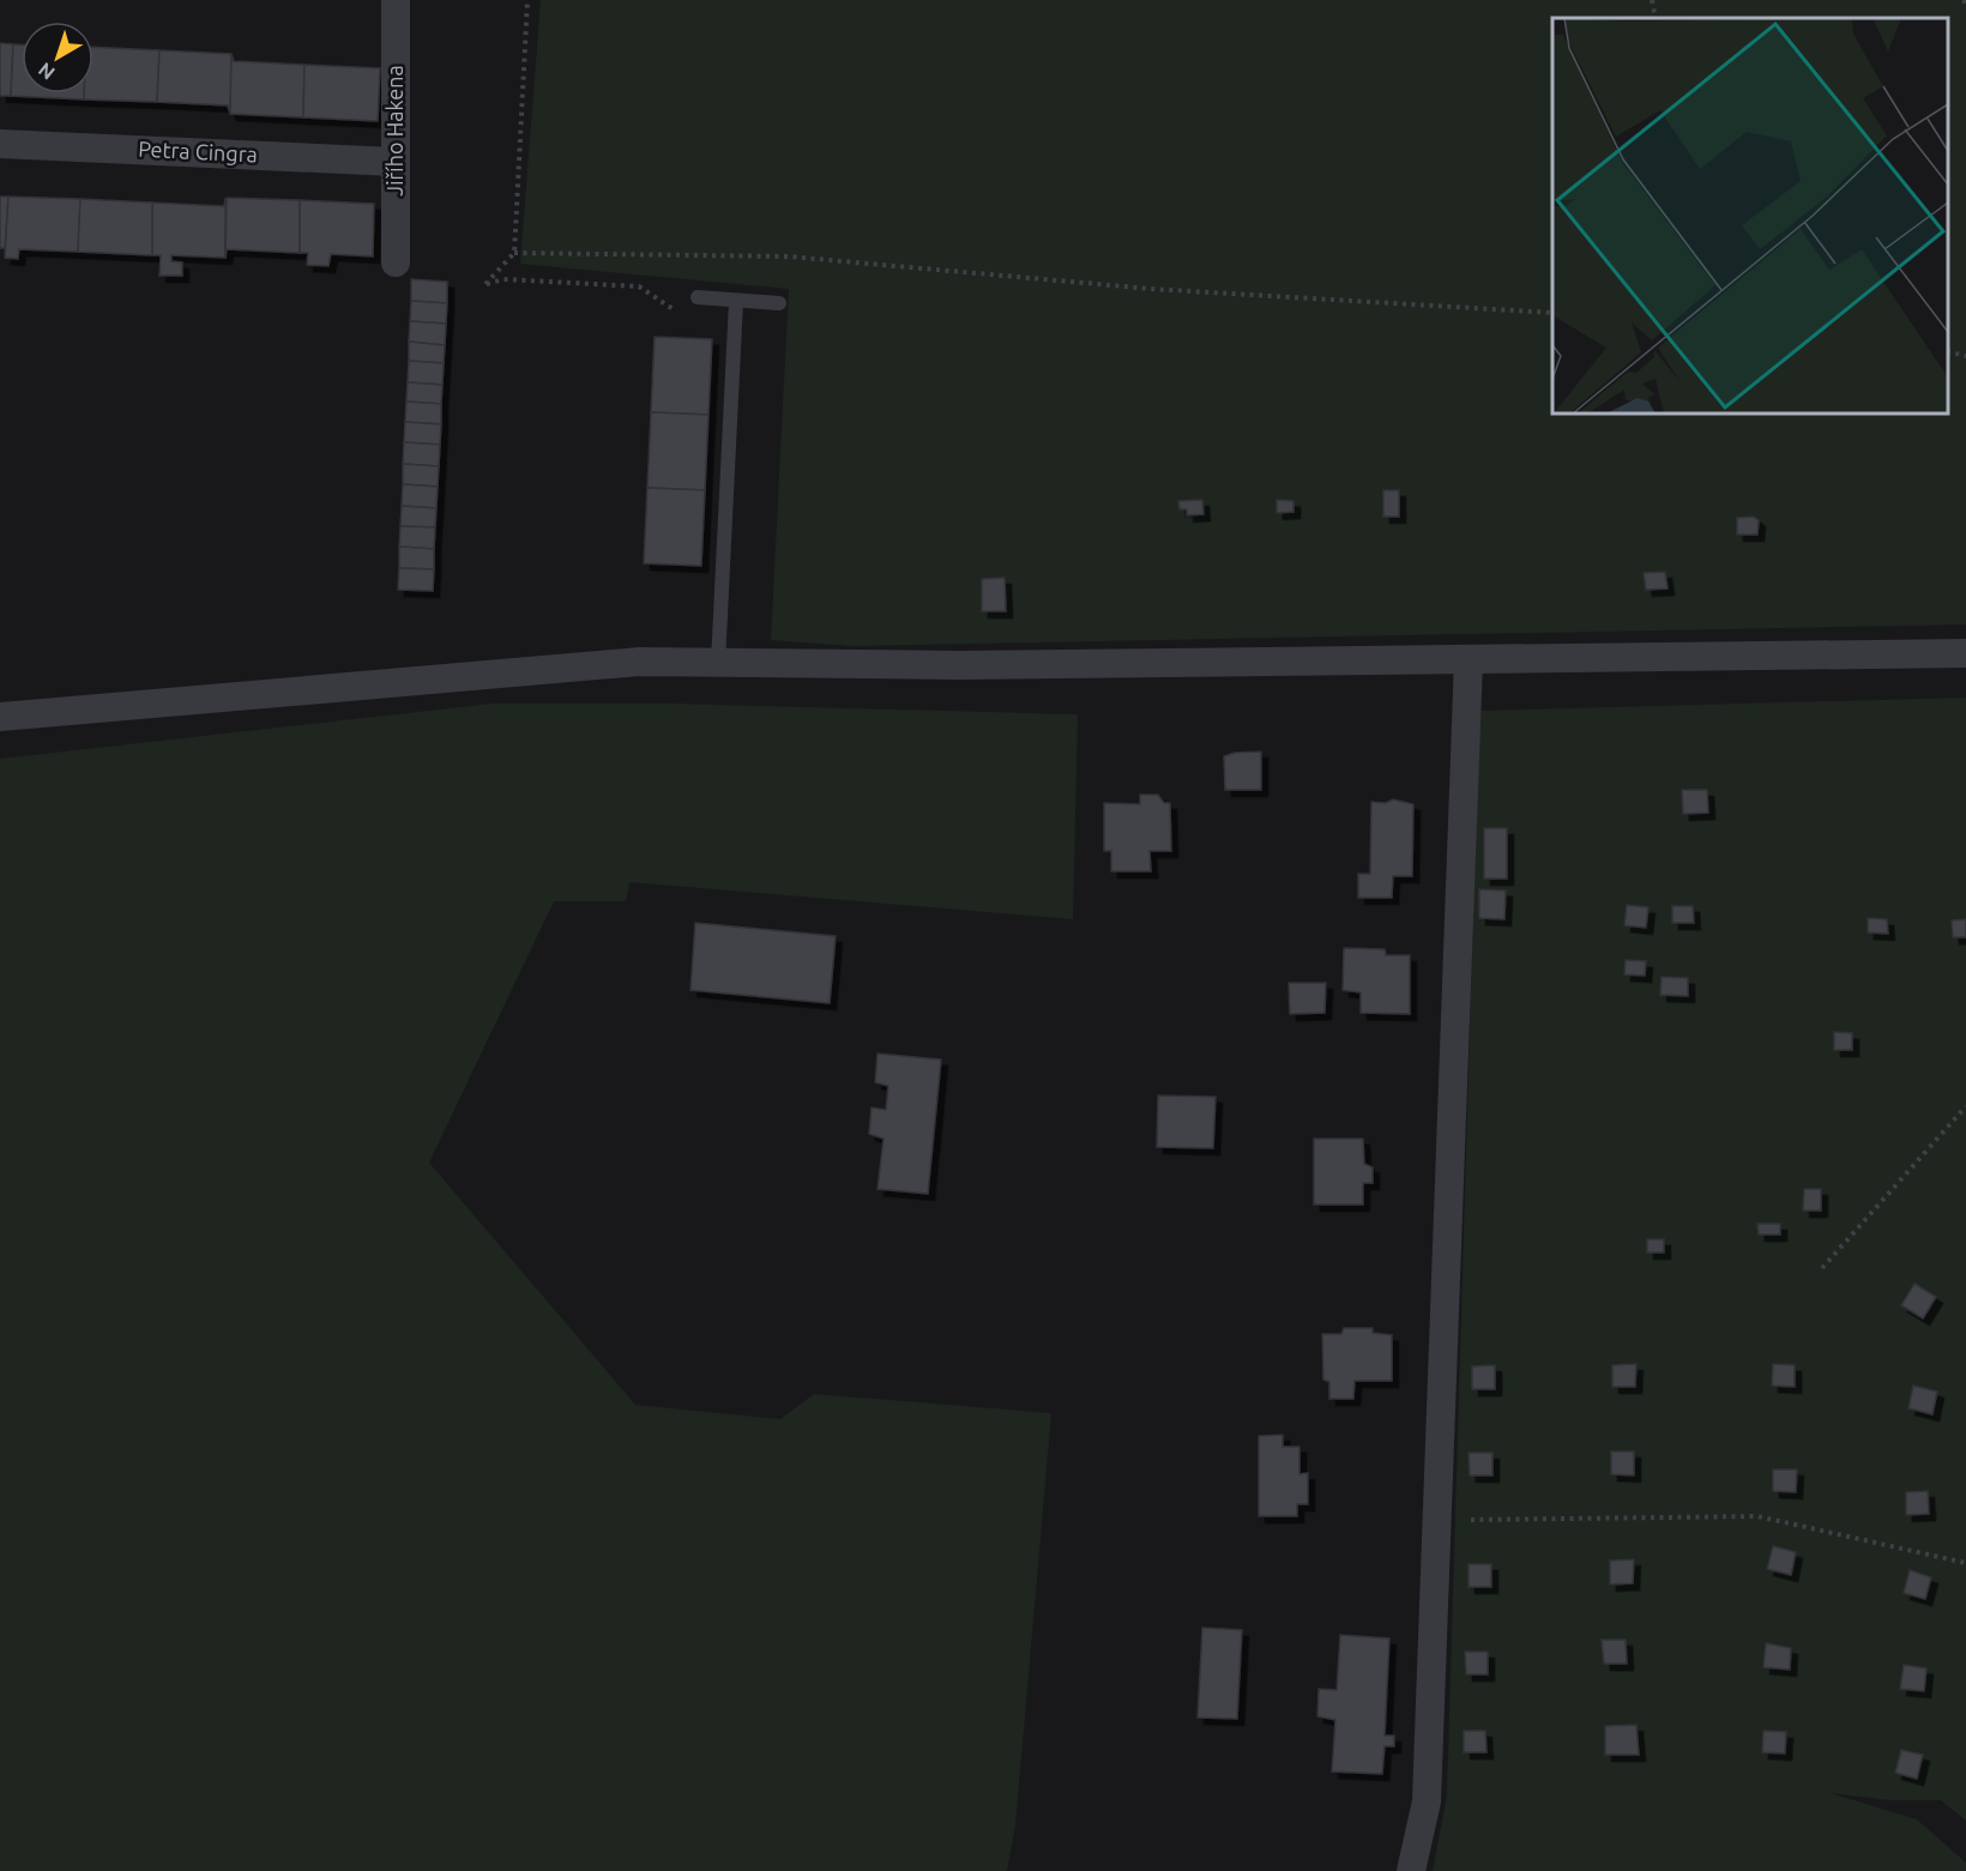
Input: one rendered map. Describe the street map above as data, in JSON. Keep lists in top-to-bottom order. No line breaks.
{"streets":{"street":["Jiřího Hakena","Petra Cingra"]},"crossings":[["Jiřího Hakena","Petra Cingra"]],"north":"bottom left"}
